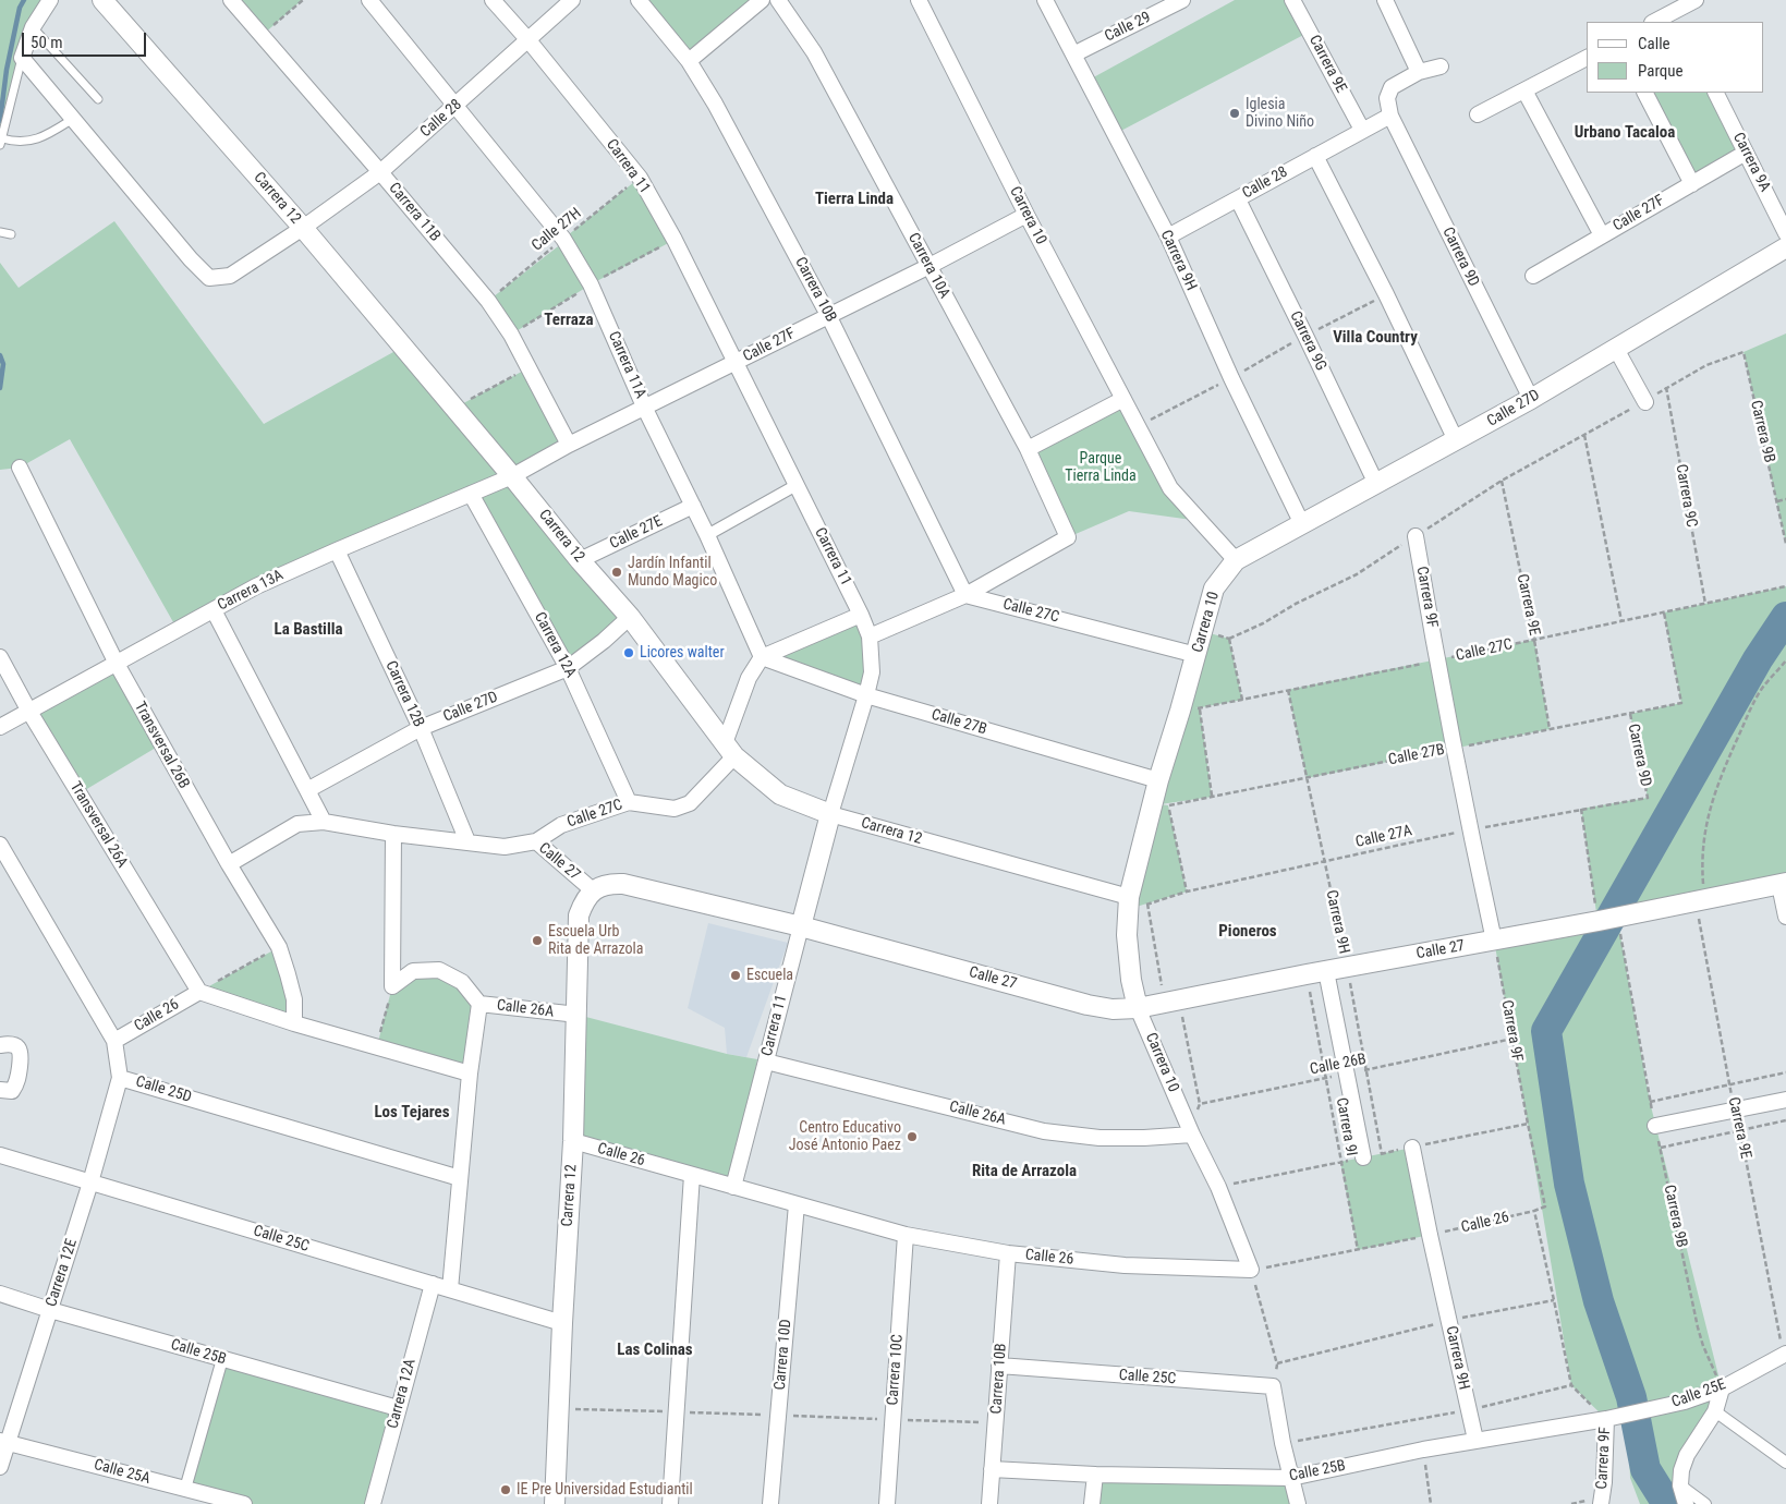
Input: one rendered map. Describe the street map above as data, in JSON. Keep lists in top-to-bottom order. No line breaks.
{"streets":{"street":["Calle 29","Carrera 9E","Calle 28","Carrera 9A","Carrera 11","Carrera 12","Carrera 11B","Calle 27F","Carrera 10","Carrera 9D","Carrera 9H","Carrera 10A","Carrera 10B","Carrera 9G","Carrera 11A","Calle 27D","Calle 27E","Carrera 13A","Carrera 9F","Calle 27C","Carrera 12A","Carrera 12B","Calle 27B","Transversal 26B","Transversal 26A","Calle 27","Calle 26A","Calle 26","Calle 25D","Calle 25C","Carrera 12E","Calle 25B","Carrera 10D","Carrera 10C","Calle 25E","Calle 25A"],"path":["Calle 27H","Carrera 9B","Carrera 9C","Calle 27A","Calle 26B","Carrera 9I"]},"crossings":[["Calle 29","Carrera 9H"],["Carrera 9E","Calle 28"],["Carrera 9E","Calle 27C"],["Carrera 9E","Calle 27B"],["Carrera 9E","Calle 27"],["Carrera 9E","Calle 25E"],["Calle 28","Carrera 11"],["Calle 28","Carrera 12"],["Calle 28","Carrera 11B"],["Calle 28","Carrera 9D"],["Calle 28","Carrera 9H"],["Calle 28","Carrera 9G"],["Calle 28","Carrera 11A"],["Carrera 9A","Calle 27F"],["Carrera 11","Carrera 12"],["Carrera 11","Calle 27F"],["Carrera 11","Calle 27H"],["Carrera 11","Calle 27B"],["Carrera 11","Calle 27"],["Carrera 11","Calle 26A"],["Carrera 11","Calle 26"],["Carrera 12","Calle 27F"],["Carrera 12","Carrera 10"],["Carrera 12","Calle 27D"],["Carrera 12","Calle 27E"],["Carrera 12","Carrera 13A"],["Carrera 12","Calle 27C"],["Carrera 12","Calle 27A"],["Carrera 12","Calle 27"],["Carrera 12","Calle 26A"],["Carrera 12","Calle 26"],["Carrera 12","Calle 25C"],["Carrera 11B","Calle 27F"],["Carrera 11B","Calle 27H"],["Calle 27F","Carrera 10"],["Calle 27F","Carrera 10A"],["Calle 27F","Carrera 10B"],["Calle 27F","Carrera 11A"],["Calle 27F","Carrera 13A"],["Carrera 10","Calle 27D"],["Carrera 10","Calle 27C"],["Carrera 10","Calle 27B"],["Carrera 10","Calle 27A"],["Carrera 10","Calle 27"],["Carrera 10","Calle 26A"],["Carrera 10","Calle 26"],["Calle 27H","Carrera 11A"],["Carrera 9D","Calle 27D"],["Carrera 9D","Calle 27B"],["Carrera 9D","Calle 27A"],["Carrera 9H","Calle 27D"],["Carrera 9H","Calle 27C"],["Carrera 9H","Calle 27B"],["Carrera 9H","Calle 27A"],["Carrera 9H","Calle 27"],["Carrera 9H","Calle 26"],["Carrera 9H","Calle 26B"],["Carrera 9H","Calle 25B"],["Carrera 10A","Carrera 10B"],["Carrera 10A","Calle 27C"],["Carrera 10B","Calle 27C"],["Carrera 10B","Calle 26"],["Carrera 10B","Calle 25C"],["Carrera 10B","Calle 25B"],["Carrera 9G","Calle 27D"],["Carrera 11A","Calle 27E"],["Carrera 11A","Calle 27B"],["Calle 27D","Carrera 12A"],["Calle 27D","Carrera 12B"],["Carrera 9B","Carrera 9C"],["Carrera 9B","Calle 27"],["Carrera 9B","Calle 25E"],["Carrera 9C","Calle 27C"],["Carrera 13A","Carrera 12A"],["Carrera 13A","Carrera 12B"],["Carrera 13A","Transversal 26B"],["Carrera 13A","Transversal 26A"],["Carrera 9F","Calle 27C"],["Carrera 9F","Calle 27B"],["Carrera 9F","Calle 27A"],["Carrera 9F","Calle 27"],["Carrera 9F","Calle 26"],["Carrera 9F","Calle 26B"],["Carrera 9F","Calle 25B"],["Carrera 9F","Calle 25E"],["Calle 27C","Carrera 12A"],["Calle 27C","Calle 27B"],["Calle 27C","Calle 27"],["Carrera 12A","Calle 25C"],["Carrera 12A","Calle 25B"],["Carrera 12B","Calle 27"],["Transversal 26B","Calle 27"],["Transversal 26A","Calle 26"],["Calle 27","Carrera 9I"],["Calle 26","Calle 25D"],["Calle 26","Carrera 9I"],["Calle 26","Carrera 10D"],["Calle 26","Carrera 10C"],["Calle 26B","Carrera 9I"],["Calle 25D","Carrera 12E"],["Calle 25C","Carrera 12E"],["Carrera 12E","Calle 25B"],["Carrera 12E","Calle 25A"],["Calle 25B","Calle 25E"]],"districts":["Urbano Tacaloa","Tierra Linda","Terraza","Villa Country","La Bastilla","Pioneros","Los Tejares","Rita de Arrazola","Las Colinas"],"parks":["Parque Tierra Linda"],"places":["Iglesia Divino Niño","Jardín Infantil Mundo Magico","Licores walter","Escuela Urb Rita de Arrazola","Escuela","Centro Educativo José Antonio Paez","IE Pre Universidad Estudiantil"],"legend":["Calle","Parque"],"scale_bar":"50 m"}
